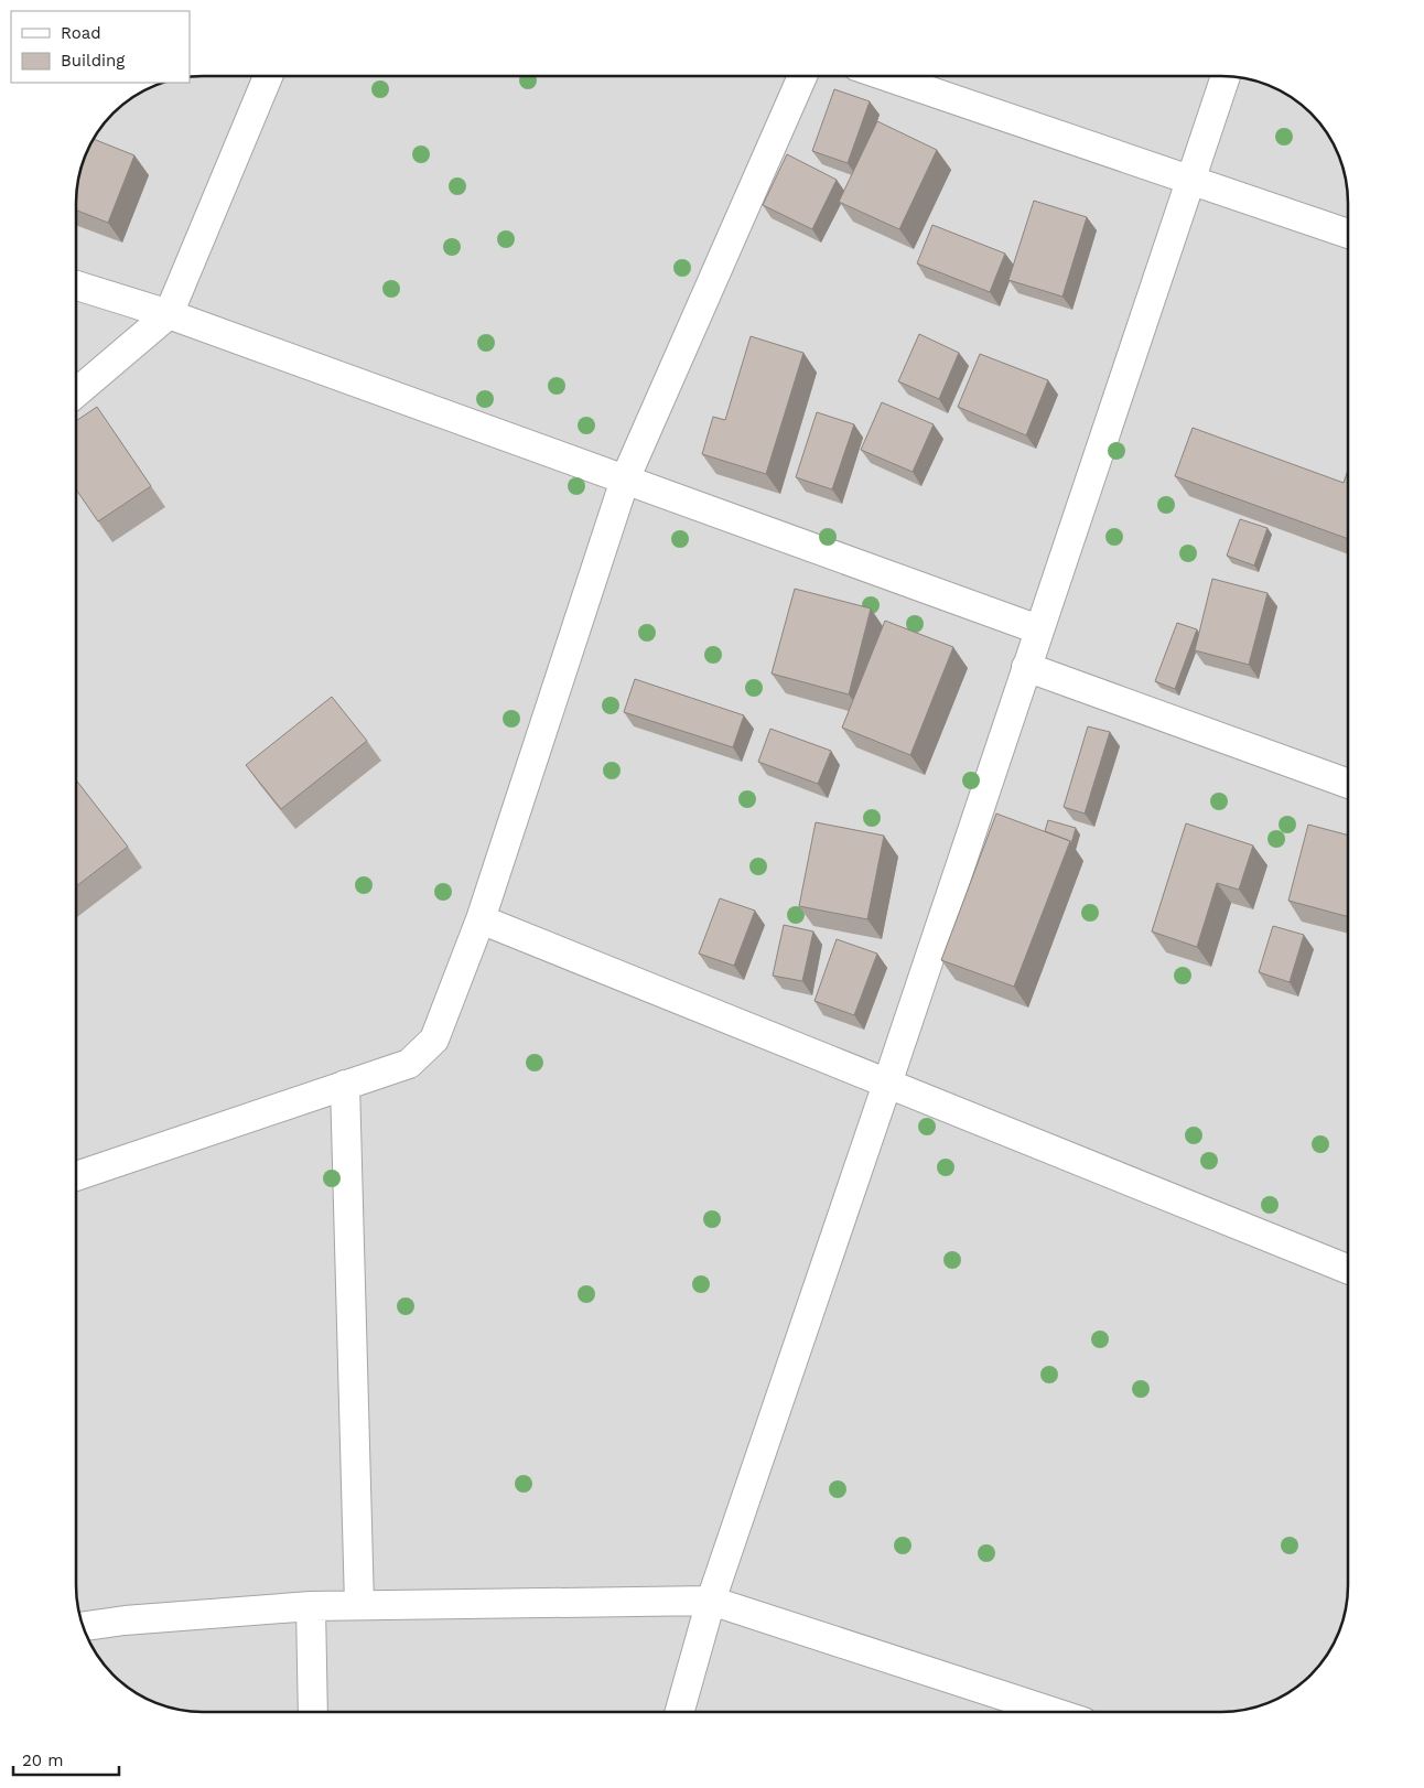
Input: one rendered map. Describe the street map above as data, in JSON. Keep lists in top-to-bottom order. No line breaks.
{"legend":["Road","Building"],"scale_bar":"20 m"}
